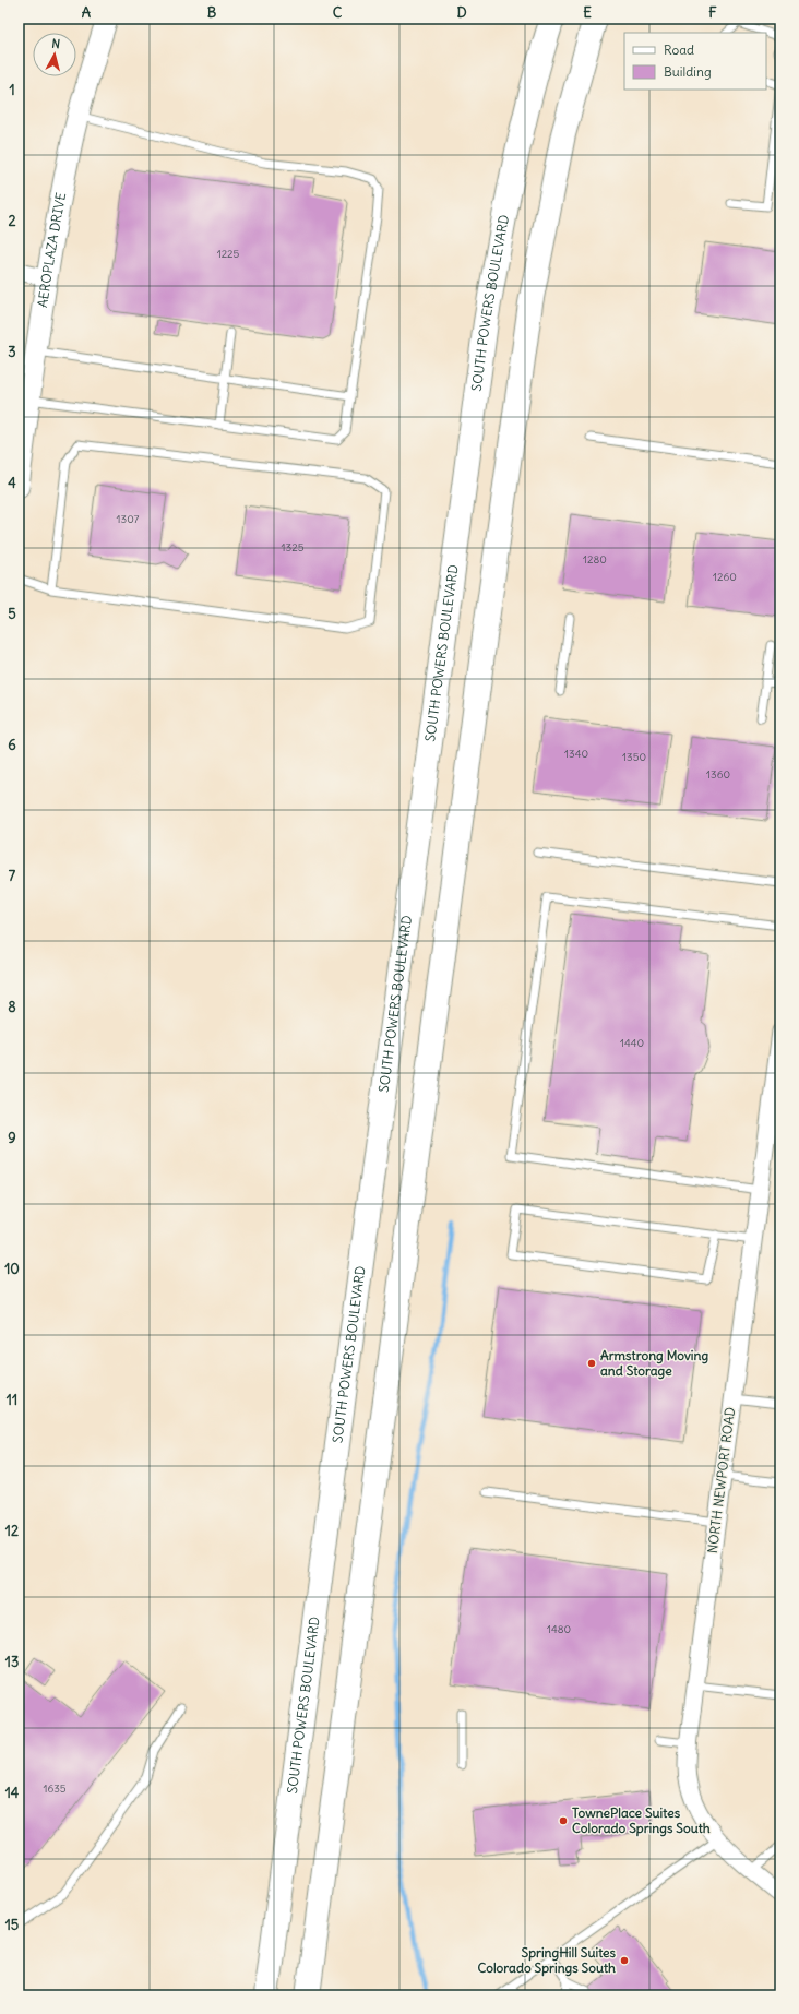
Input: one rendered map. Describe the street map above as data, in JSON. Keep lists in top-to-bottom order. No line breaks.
{"streets":{"highway":["SOUTH POWERS BOULEVARD"],"street":["AEROPLAZA DRIVE","NORTH NEWPORT ROAD"]},"places":["Armstrong Moving and Storage","TownePlace Suites Colorado Springs South","SpringHill Suites Colorado Springs South"],"house_numbers":["1225","1307","1325","1280","1260","1340","1350","1360","1440","1480","1635"],"legend":["Road","Building"],"north":"top","grid":{"columns":["A","B","C","D","E","F"],"rows":["1","2","3","4","5","6","7","8","9","10","11","12","13","14","15"]}}
